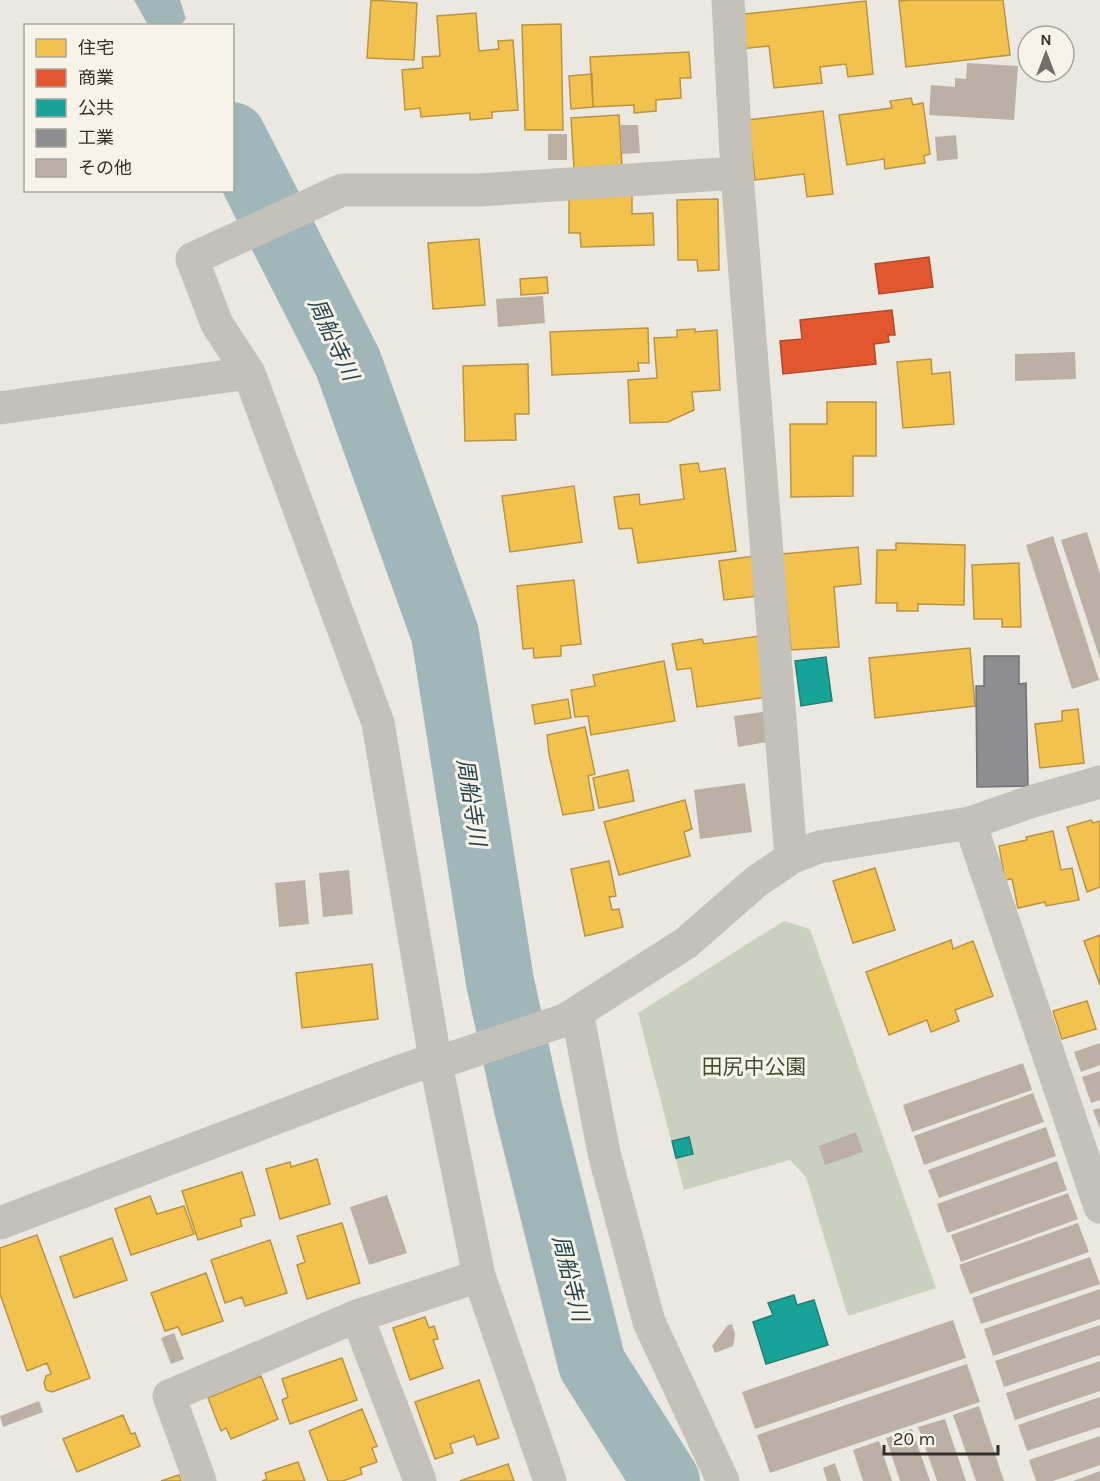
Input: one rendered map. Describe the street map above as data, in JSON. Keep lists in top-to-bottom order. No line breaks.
{"water":["周船寺川"],"parks":["田尻中公園"],"legend":["住宅","商業","公共","工業","その他"],"scale_bar":"20 m","north":"top"}
